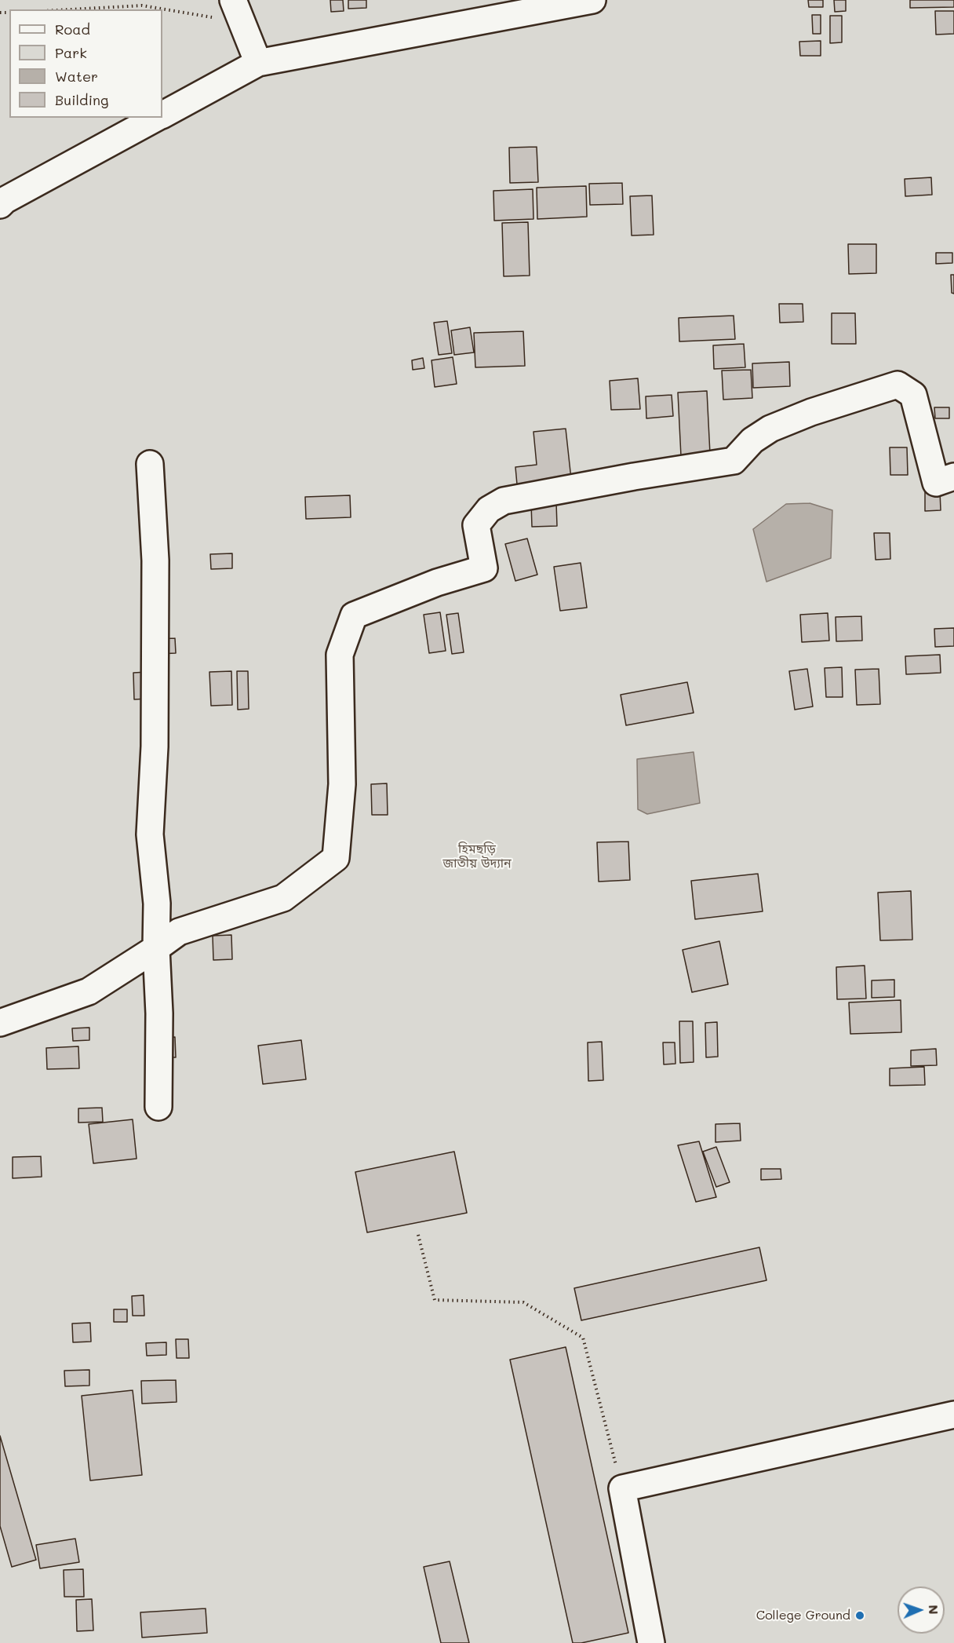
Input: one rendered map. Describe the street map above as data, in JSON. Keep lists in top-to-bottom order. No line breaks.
{"parks":["হিমছড়ি জাতীয় উদ্যান"],"places":["College Ground"],"legend":["Road","Park","Water","Building"],"north":"right"}
